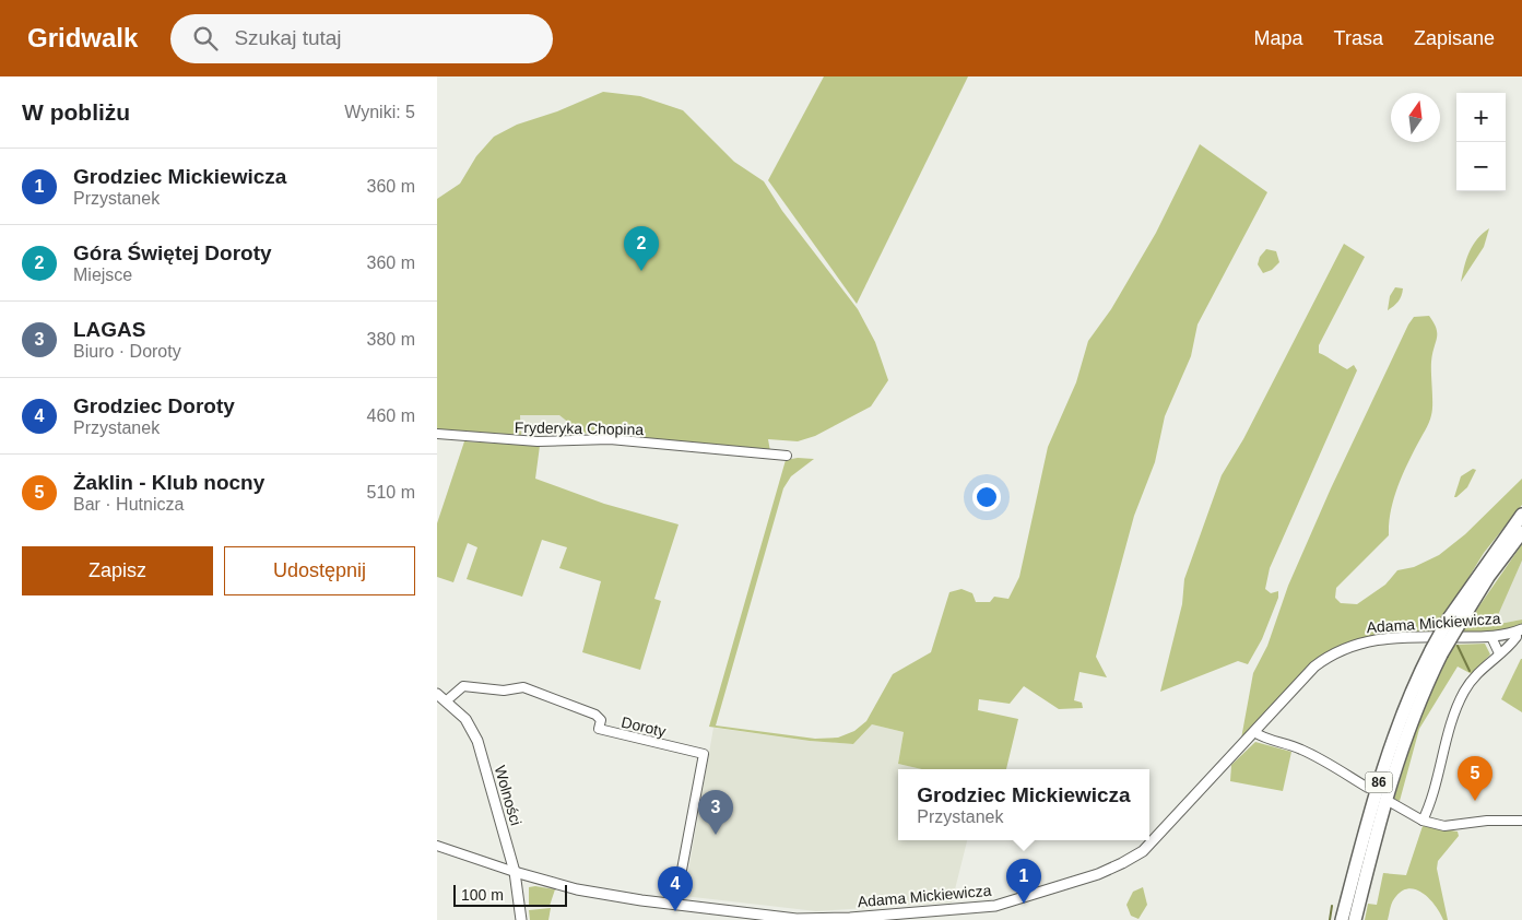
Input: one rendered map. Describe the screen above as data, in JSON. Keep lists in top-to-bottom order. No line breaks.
{"streets":{"main road":["86"],"street":["Fryderyka Chopina","Adama Mickiewicza","Doroty","Wolności"]},"crossings":[["Adama Mickiewicza","Doroty"],["Adama Mickiewicza","Wolności"],["Doroty","Wolności"]],"scale_bar":"100 m","north":"top","page":{"header":"Gridwalk","search":"Szukaj tutaj","nav":["Mapa","Trasa","Zapisane"],"heading":["W pobliżu","Wyniki: 5"],"map_buttons":["+","−"],"list":[{"mark":"1","name":"Grodziec Mickiewicza","note":"Przystanek","value":"360 m"},{"mark":"2","name":"Góra Świętej Doroty","note":"Miejsce","value":"360 m"},{"mark":"3","name":"LAGAS","note":"Biuro · Doroty","value":"380 m"},{"mark":"4","name":"Grodziec Doroty","note":"Przystanek","value":"460 m"},{"mark":"5","name":"Żaklin - Klub nocny","note":"Bar · Hutnicza","value":"510 m"}],"pins":["2","5","3","1","4"],"buttons":["Zapisz","Udostępnij"],"popup":["Grodziec Mickiewicza","Przystanek"],"scale":"100 m"}}
